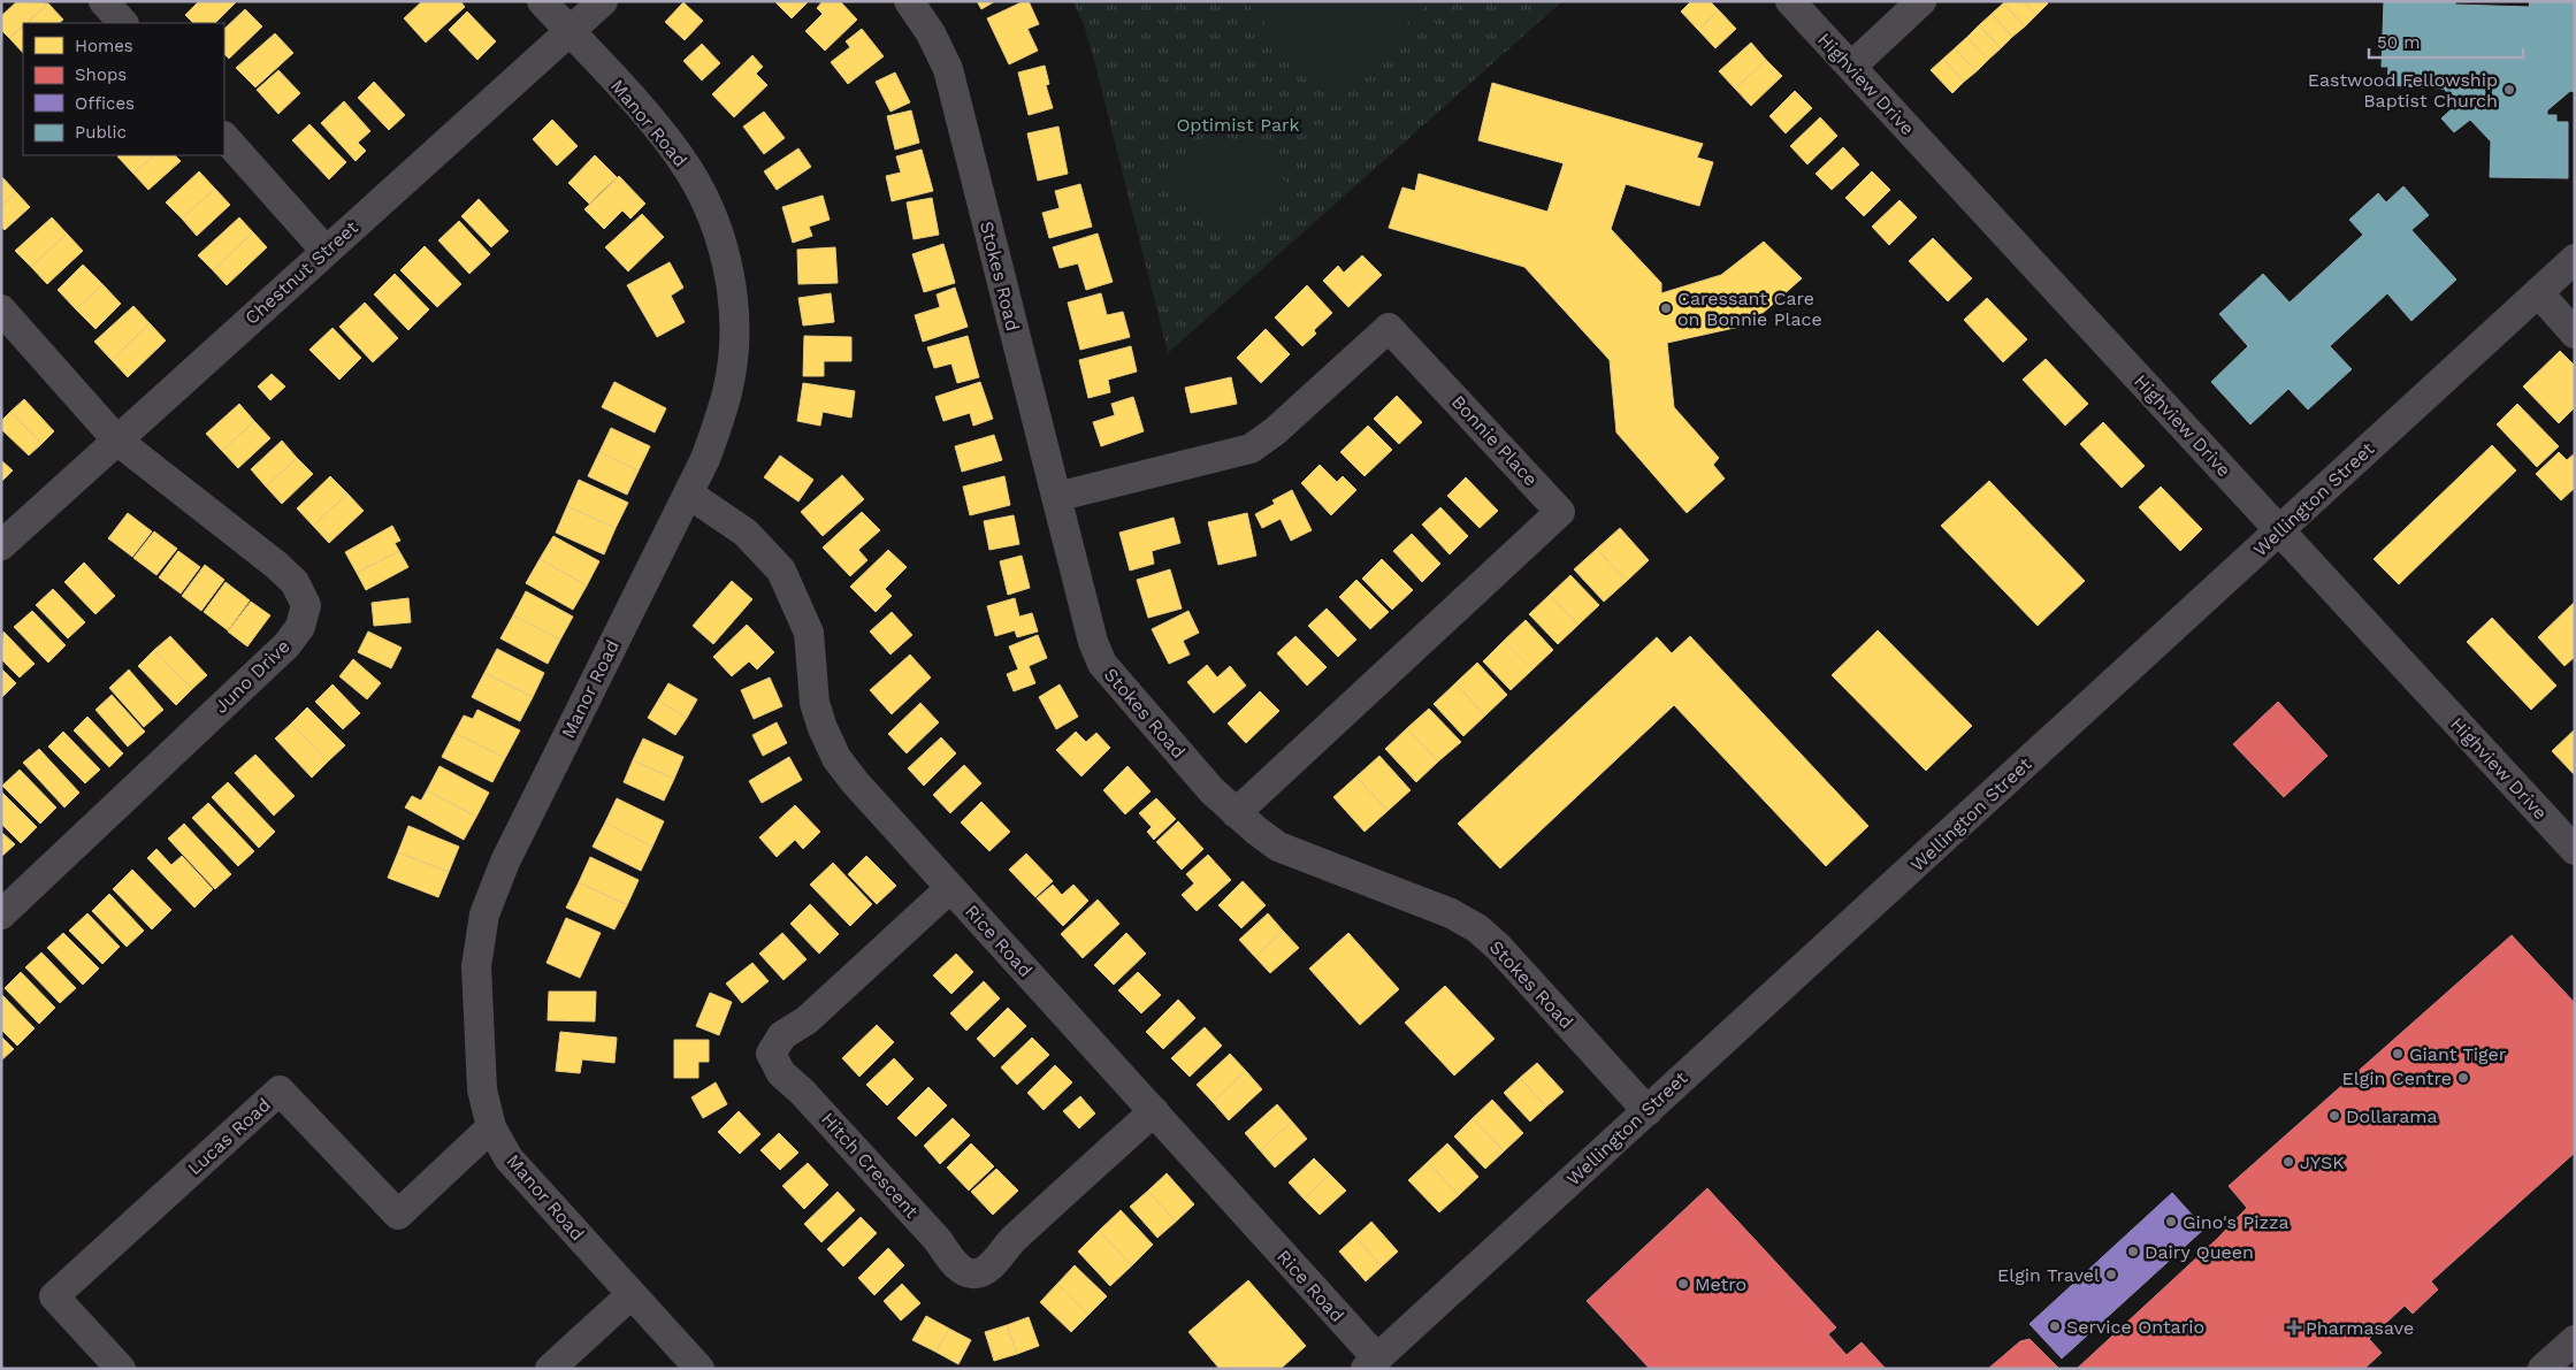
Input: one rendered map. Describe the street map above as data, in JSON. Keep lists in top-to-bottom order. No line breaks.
{"streets":{"street":["Highview Drive","Manor Road","Chestnut Street","Stokes Road","Bonnie Place","Wellington Street","Juno Drive","Rice Road","Lucas Road","Hitch Crescent"]},"crossings":[["Highview Drive","Wellington Street"],["Manor Road","Chestnut Street"],["Manor Road","Rice Road"],["Manor Road","Lucas Road"],["Chestnut Street","Juno Drive"],["Stokes Road","Bonnie Place"],["Stokes Road","Wellington Street"],["Wellington Street","Rice Road"],["Rice Road","Hitch Crescent"]],"parks":["Optimist Park"],"places":{"other":["Eastwood Fellowship Baptist Church","Caressant Care on Bonnie Place","Giant Tiger","Elgin Centre","Dollarama","JYSK","Gino's Pizza","Dairy Queen","Elgin Travel","Metro","Service Ontario"],"health":["Pharmasave"]},"legend":["Homes","Shops","Offices","Public"],"scale_bar":"50 m"}
